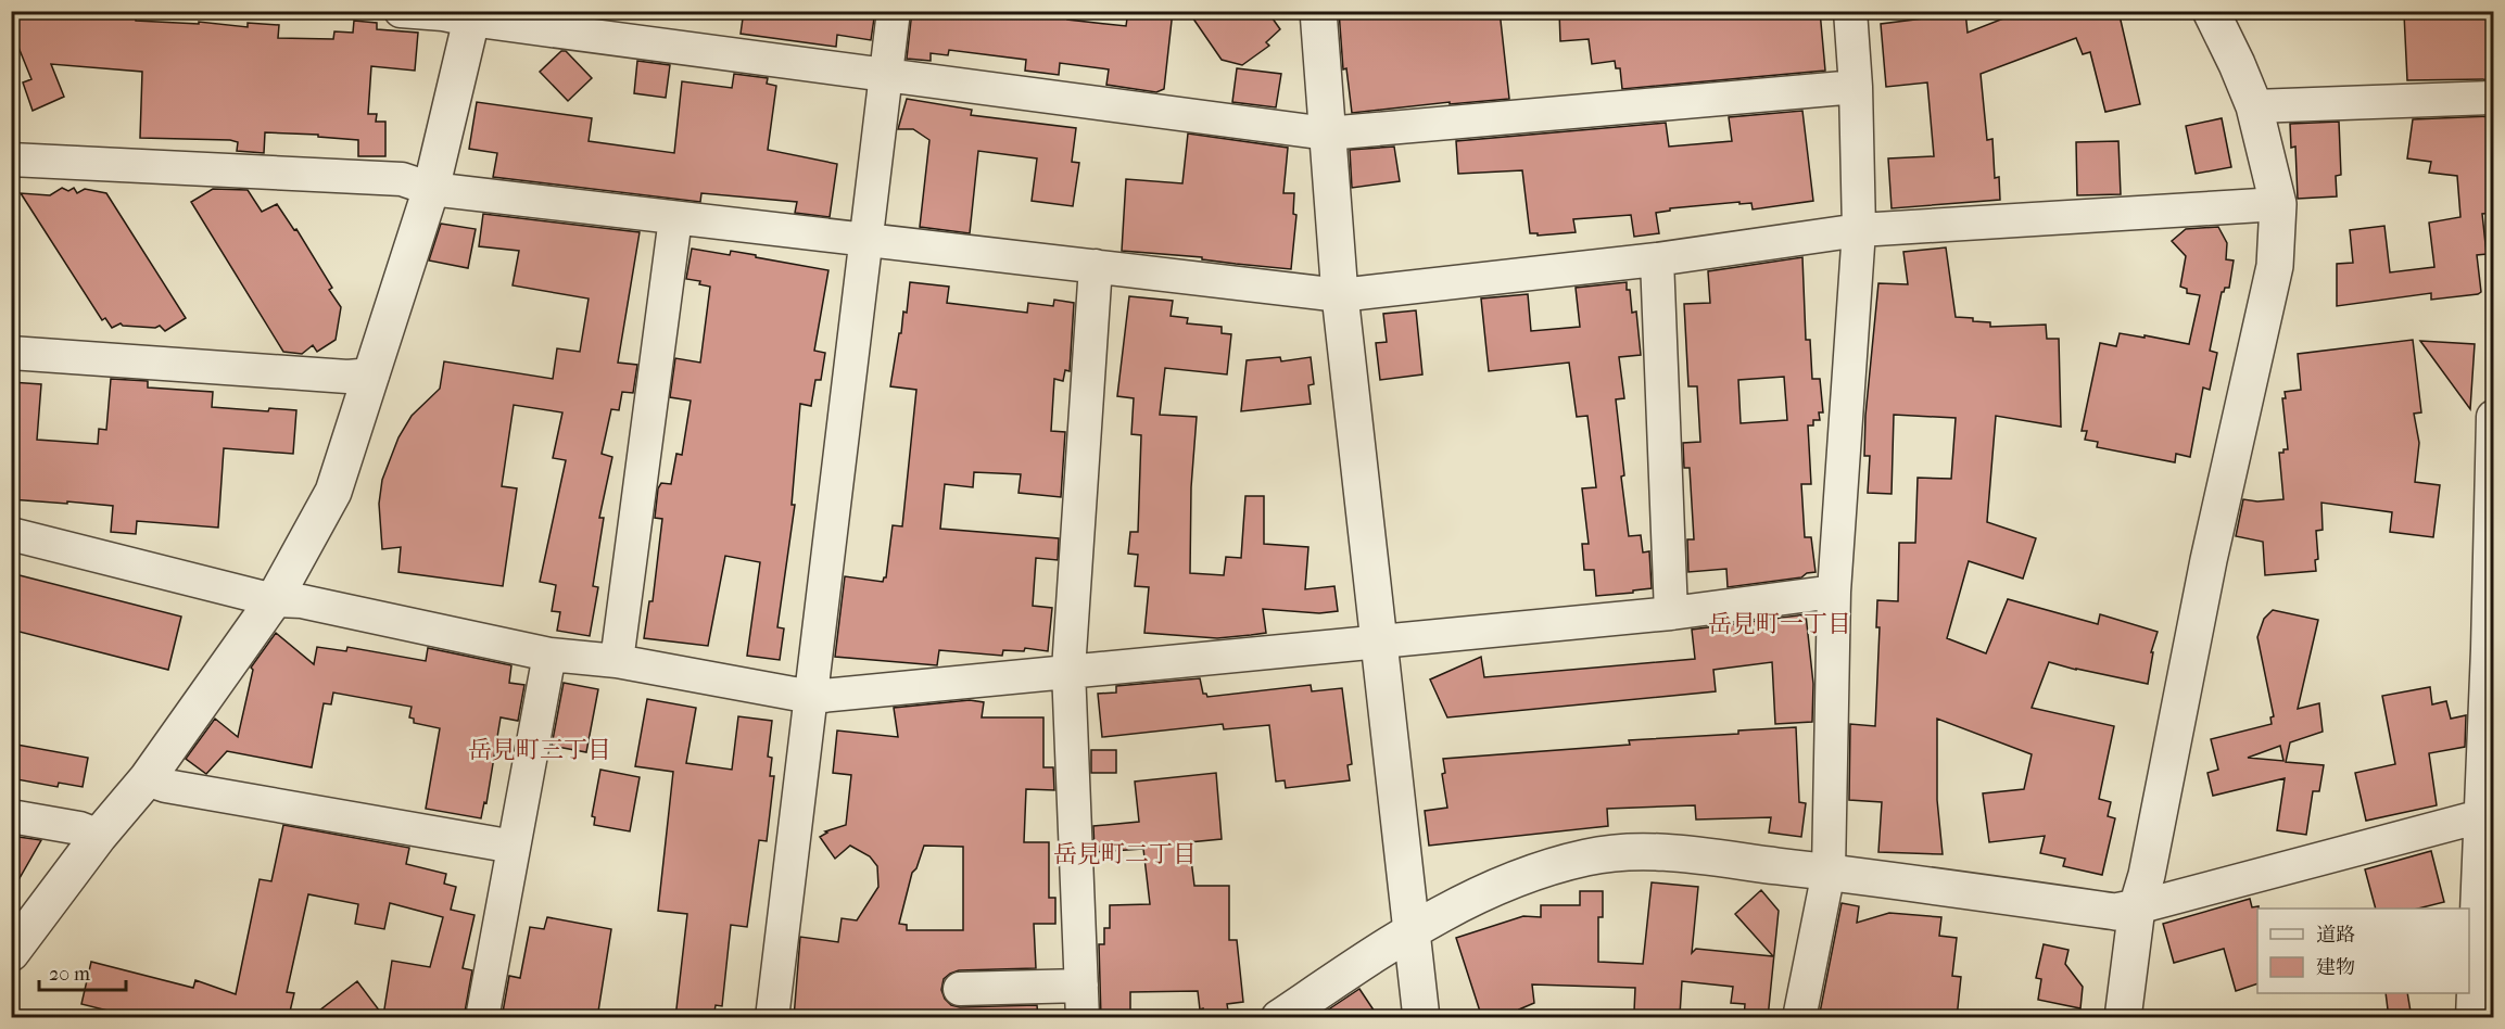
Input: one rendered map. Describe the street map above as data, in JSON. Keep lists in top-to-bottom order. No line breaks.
{"districts":["岳見町一丁目","岳見町三丁目","岳見町二丁目"],"legend":["道路","建物"],"scale_bar":"20 m"}
